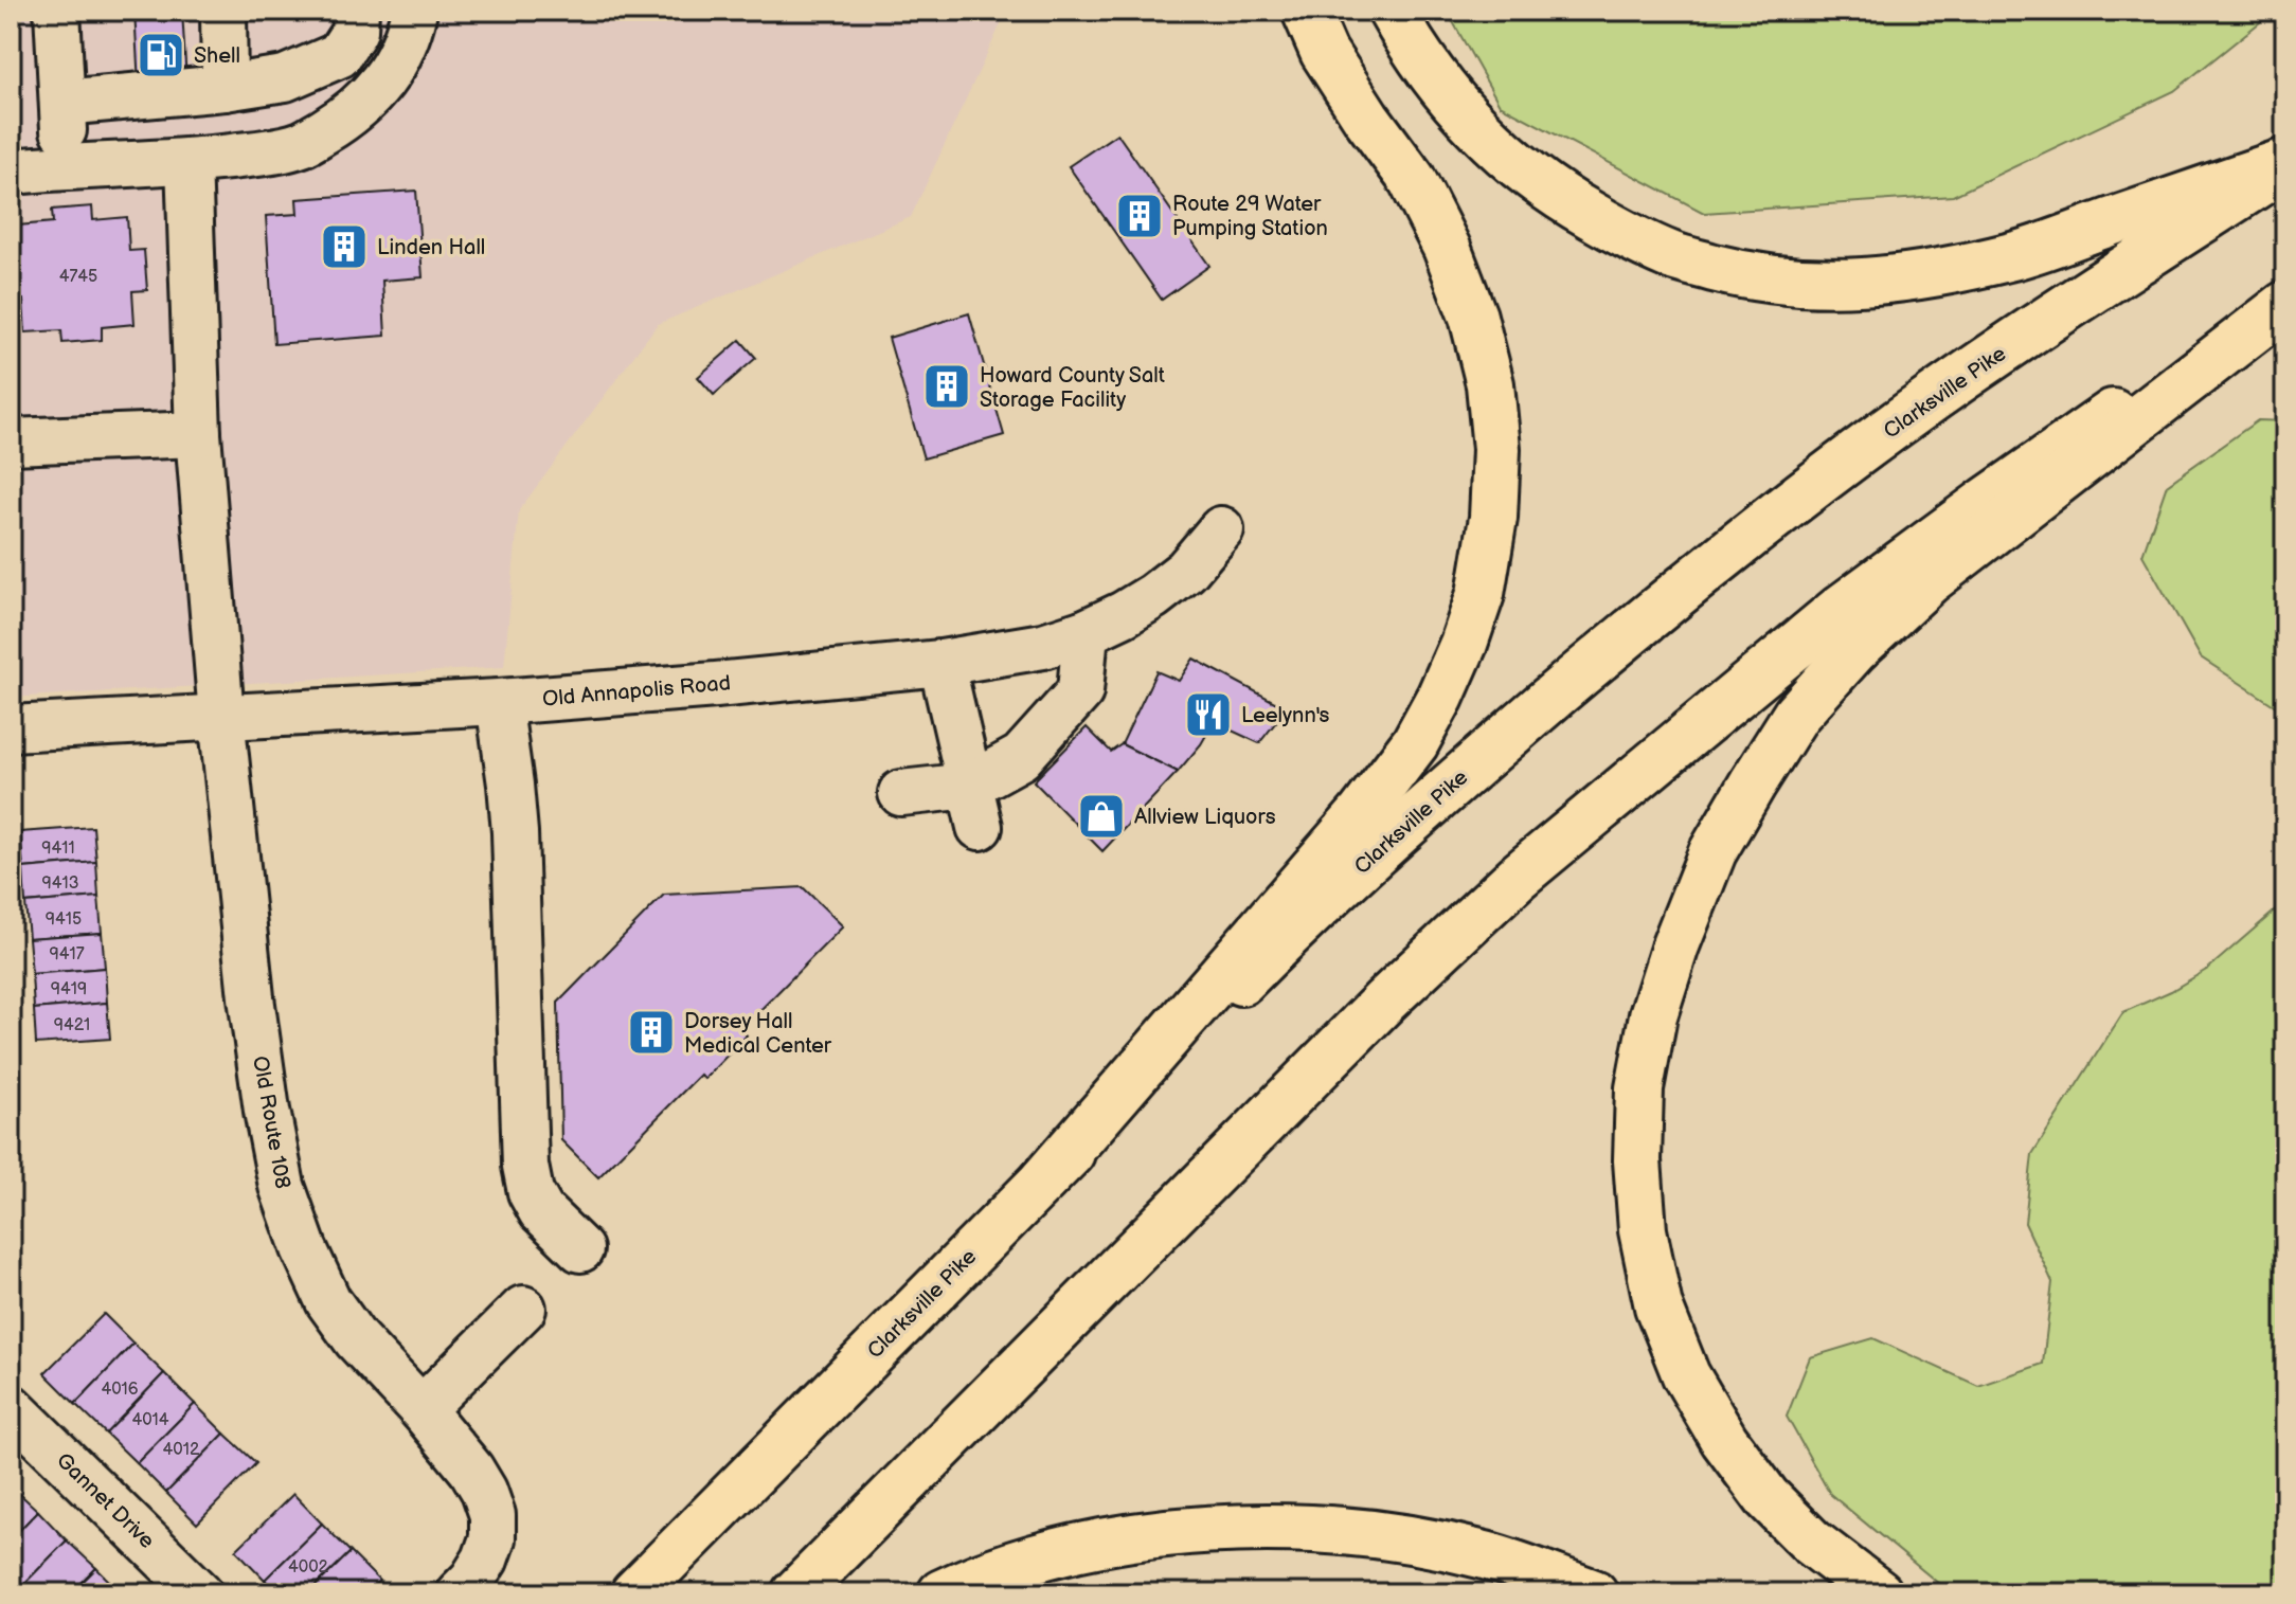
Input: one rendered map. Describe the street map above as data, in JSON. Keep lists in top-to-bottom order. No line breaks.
{"streets":{"main road":["Clarksville Pike"],"street":["Old Annapolis Road","Old Route 108","Gannet Drive"]},"crossings":[["Old Annapolis Road","Old Route 108"]],"places":{"fuel station":["Shell"],"building":["Route 29 Water Pumping Station","Linden Hall","Howard County Salt Storage Facility","Dorsey Hall Medical Center"],"restaurant":["Leelynn's"],"shop":["Allview Liquors"]},"house_numbers":["4745","9411","9413","9415","9417","9419","9421","4016","4014","4012","4002"]}
